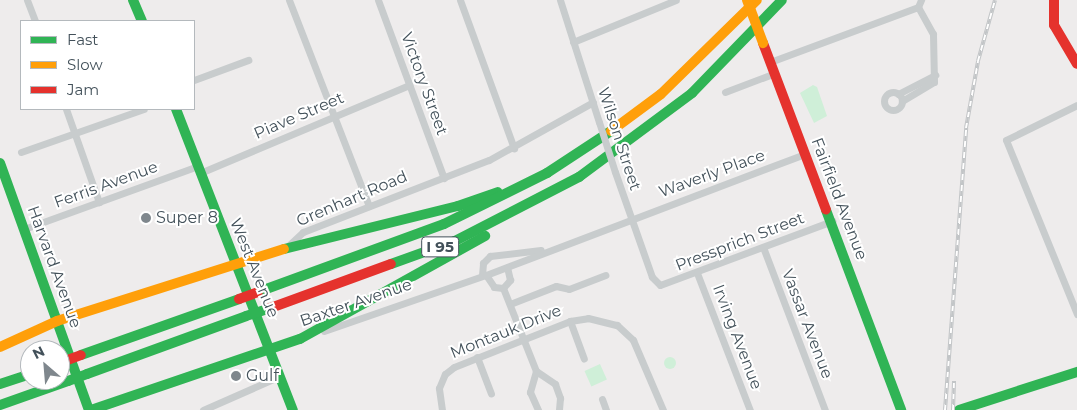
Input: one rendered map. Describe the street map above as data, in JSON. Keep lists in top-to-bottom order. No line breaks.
{"streets":{"main road":["Grenhart Road","Fairfield Avenue","I 95","Harvard Avenue","West Avenue","Baxter Avenue"],"street":["Victory Street","Piave Street","Wilson Street","Waverly Place","Ferris Avenue","Pressprich Street","Vassar Avenue","Montauk Drive","Irving Avenue"]},"crossings":[["Victory Street","Piave Street"],["Victory Street","Grenhart Road"],["Piave Street","Ferris Avenue"],["Piave Street","West Avenue"],["Wilson Street","Waverly Place"],["Wilson Street","Grenhart Road"],["Wilson Street","Pressprich Street"],["Wilson Street","Baxter Avenue"],["Waverly Place","Fairfield Avenue"],["Waverly Place","Baxter Avenue"],["Ferris Avenue","Harvard Avenue"],["Ferris Avenue","West Avenue"],["Grenhart Road","Harvard Avenue"],["Grenhart Road","West Avenue"],["Fairfield Avenue","Pressprich Street"],["Pressprich Street","Vassar Avenue"],["Pressprich Street","Irving Avenue"],["Harvard Avenue","Baxter Avenue"],["West Avenue","Baxter Avenue"]],"places":["Super 8","Gulf"],"legend":["Fast","Slow","Jam"],"north":"top left"}
